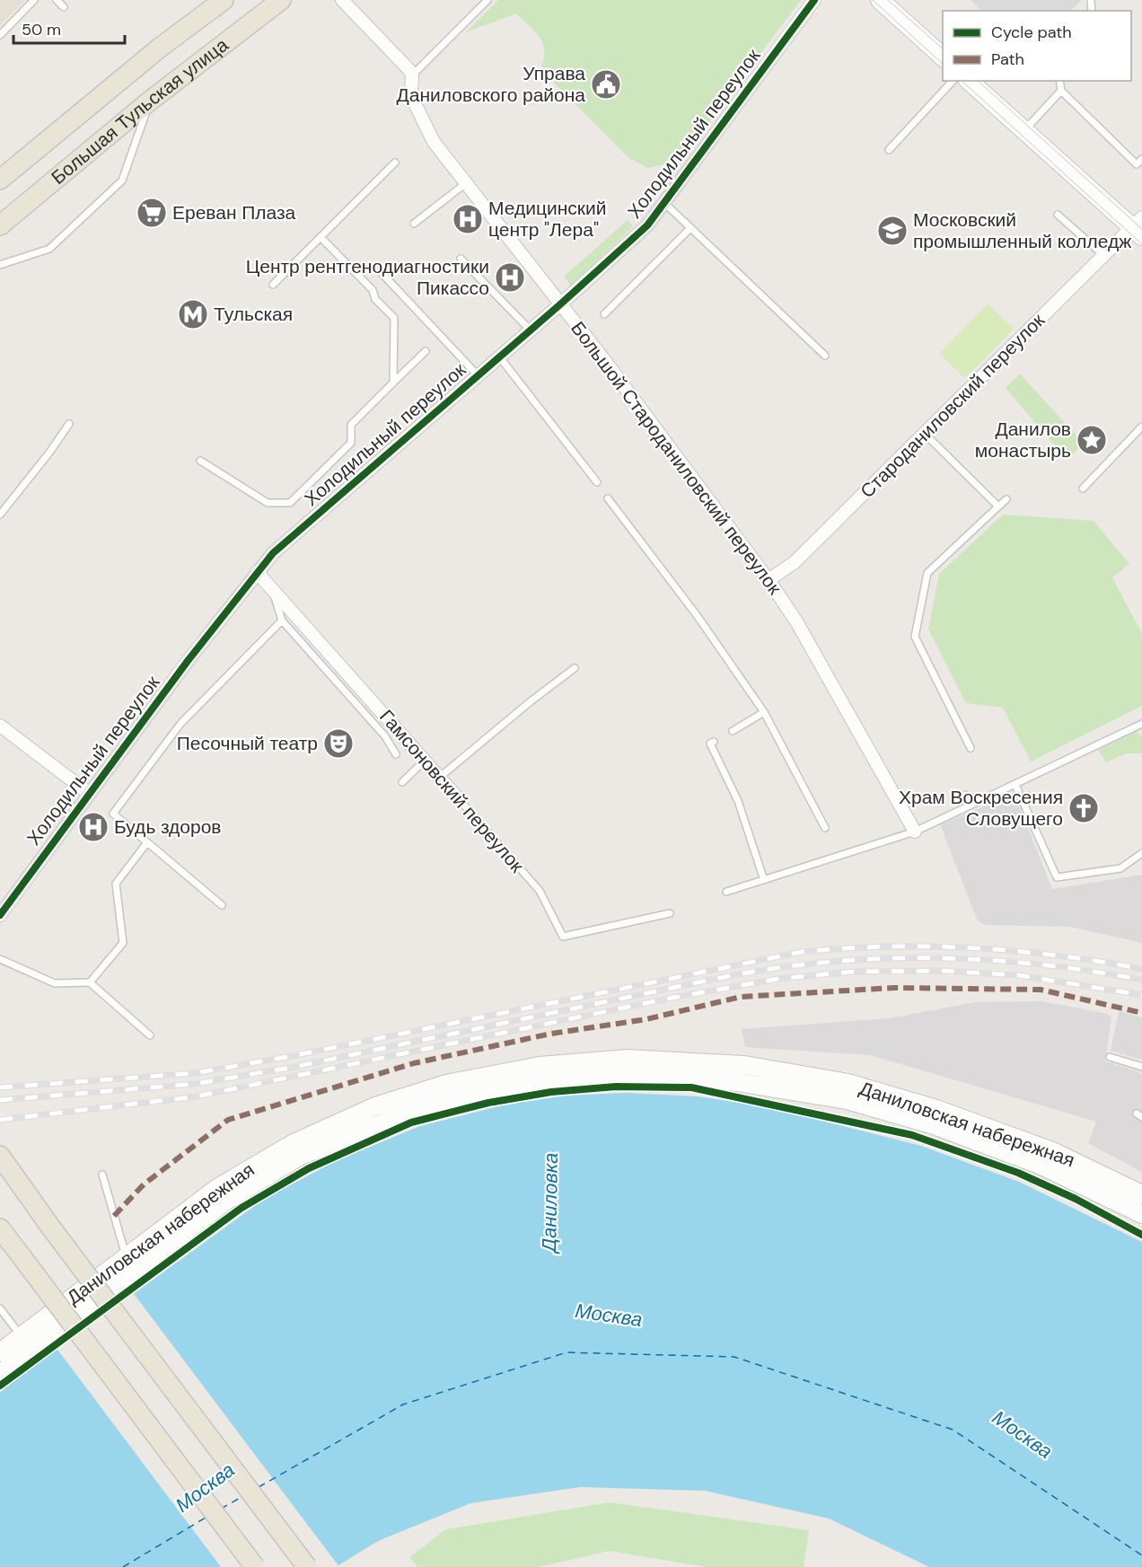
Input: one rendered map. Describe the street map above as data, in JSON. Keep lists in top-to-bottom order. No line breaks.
{"streets":{"main road":["Большая Тульская улица","Даниловская набережная"],"street":["Холодильный переулок","Староданиловский переулок","Большой Староданиловский переулок","Гамсоновский переулок"]},"crossings":[["Холодильный переулок","Большой Староданиловский переулок"],["Холодильный переулок","Гамсоновский переулок"],["Староданиловский переулок","Большой Староданиловский переулок"]],"water":["Даниловка","Москва"],"places":{"public building":["Управа Даниловского района"],"supermarket":["Ереван Плаза"],"hospital":["Медицинский центр \"Лера\"","Центр рентгенодиагностики Пикассо","Будь здоров"],"school or university":["Московский промышленный колледж"],"metro station":["Тульская"],"place":["Данилов монастырь"],"theatre":["Песочный театр"],"church":["Храм Воскресения Словущего"]},"legend":["Cycle path","Path"],"scale_bar":"50 m"}
